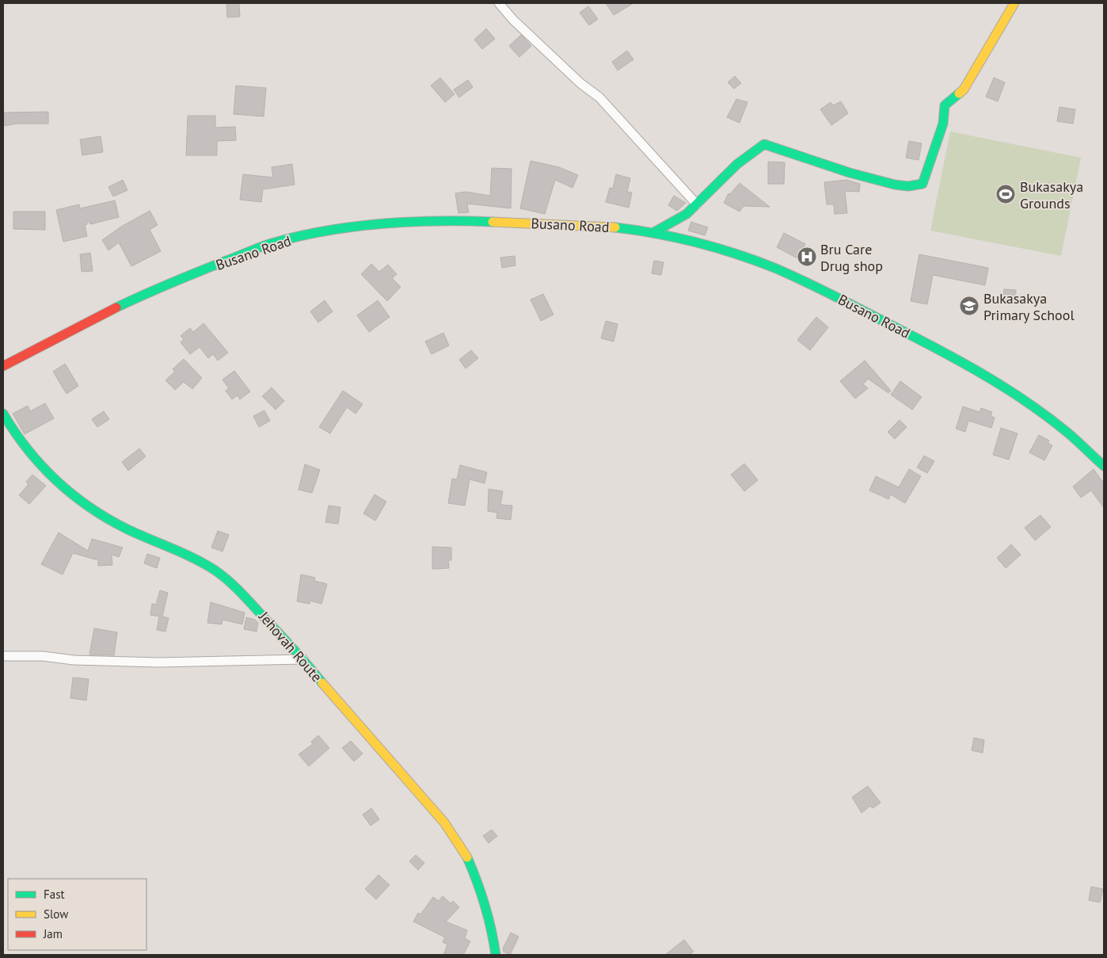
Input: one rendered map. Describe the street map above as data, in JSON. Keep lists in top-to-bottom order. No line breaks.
{"streets":{"street":["Busano Road","Jehovah Route"]},"places":{"sports":["Bukasakya Grounds"],"hospital":["Bru Care Drug shop"],"school or university":["Bukasakya Primary School"]},"legend":["Fast","Slow","Jam"]}
